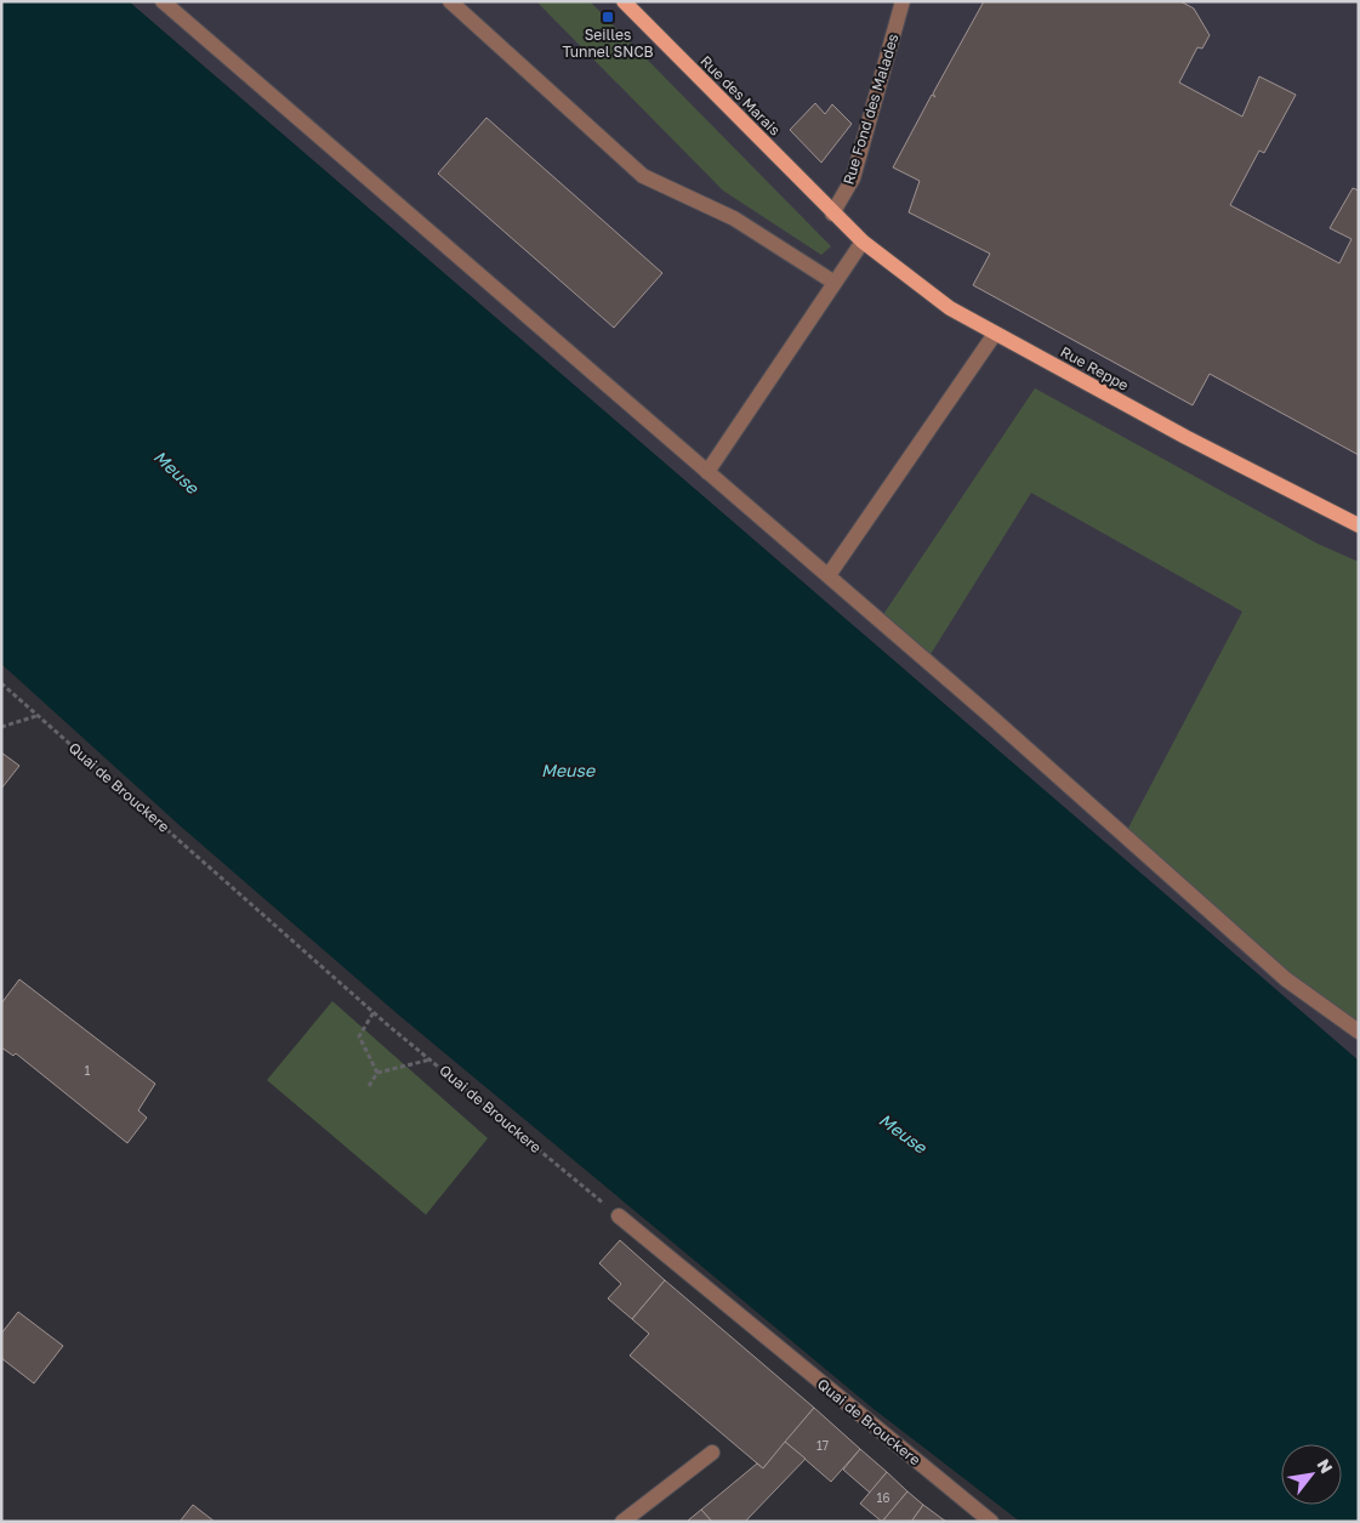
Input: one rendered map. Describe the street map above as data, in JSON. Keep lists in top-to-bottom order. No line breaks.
{"streets":{"main road":["Rue des Marais","Rue Reppe"],"street":["Rue Fond des Malades","Quai de Brouckere"]},"crossings":[["Rue des Marais","Rue Fond des Malades"],["Rue des Marais","Rue Reppe"],["Rue Fond des Malades","Rue Reppe"]],"water":["Meuse"],"places":{"transit":["Seilles Tunnel SNCB"]},"house_numbers":["1","17","16"],"north":"top right"}
